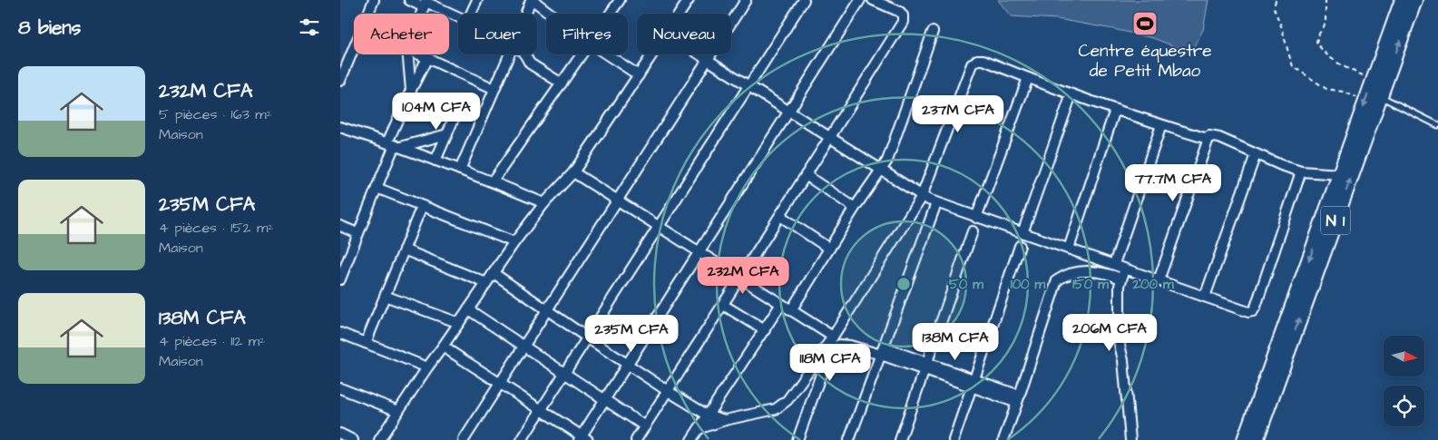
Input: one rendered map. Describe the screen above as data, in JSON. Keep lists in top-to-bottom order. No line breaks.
{"streets":{"highway":["N 1"]},"places":{"sports":["Centre équestre de Petit Mbao"]},"north":"right","page":{"heading":"8 biens","chip":["Acheter","Louer","Filtres","Nouveau"],"list":[{"name":"232M CFA","note":"5 pièces · 163 m² · Maison"},{"name":"235M CFA","note":"4 pièces · 152 m² · Maison"},{"name":"138M CFA","note":"4 pièces · 112 m² · Maison"}],"price":["104M CFA","237M CFA","77.7M CFA","232M CFA","206M CFA","235M CFA","138M CFA","118M CFA"]},"rings":["50 m","100 m","150 m","200 m"]}
